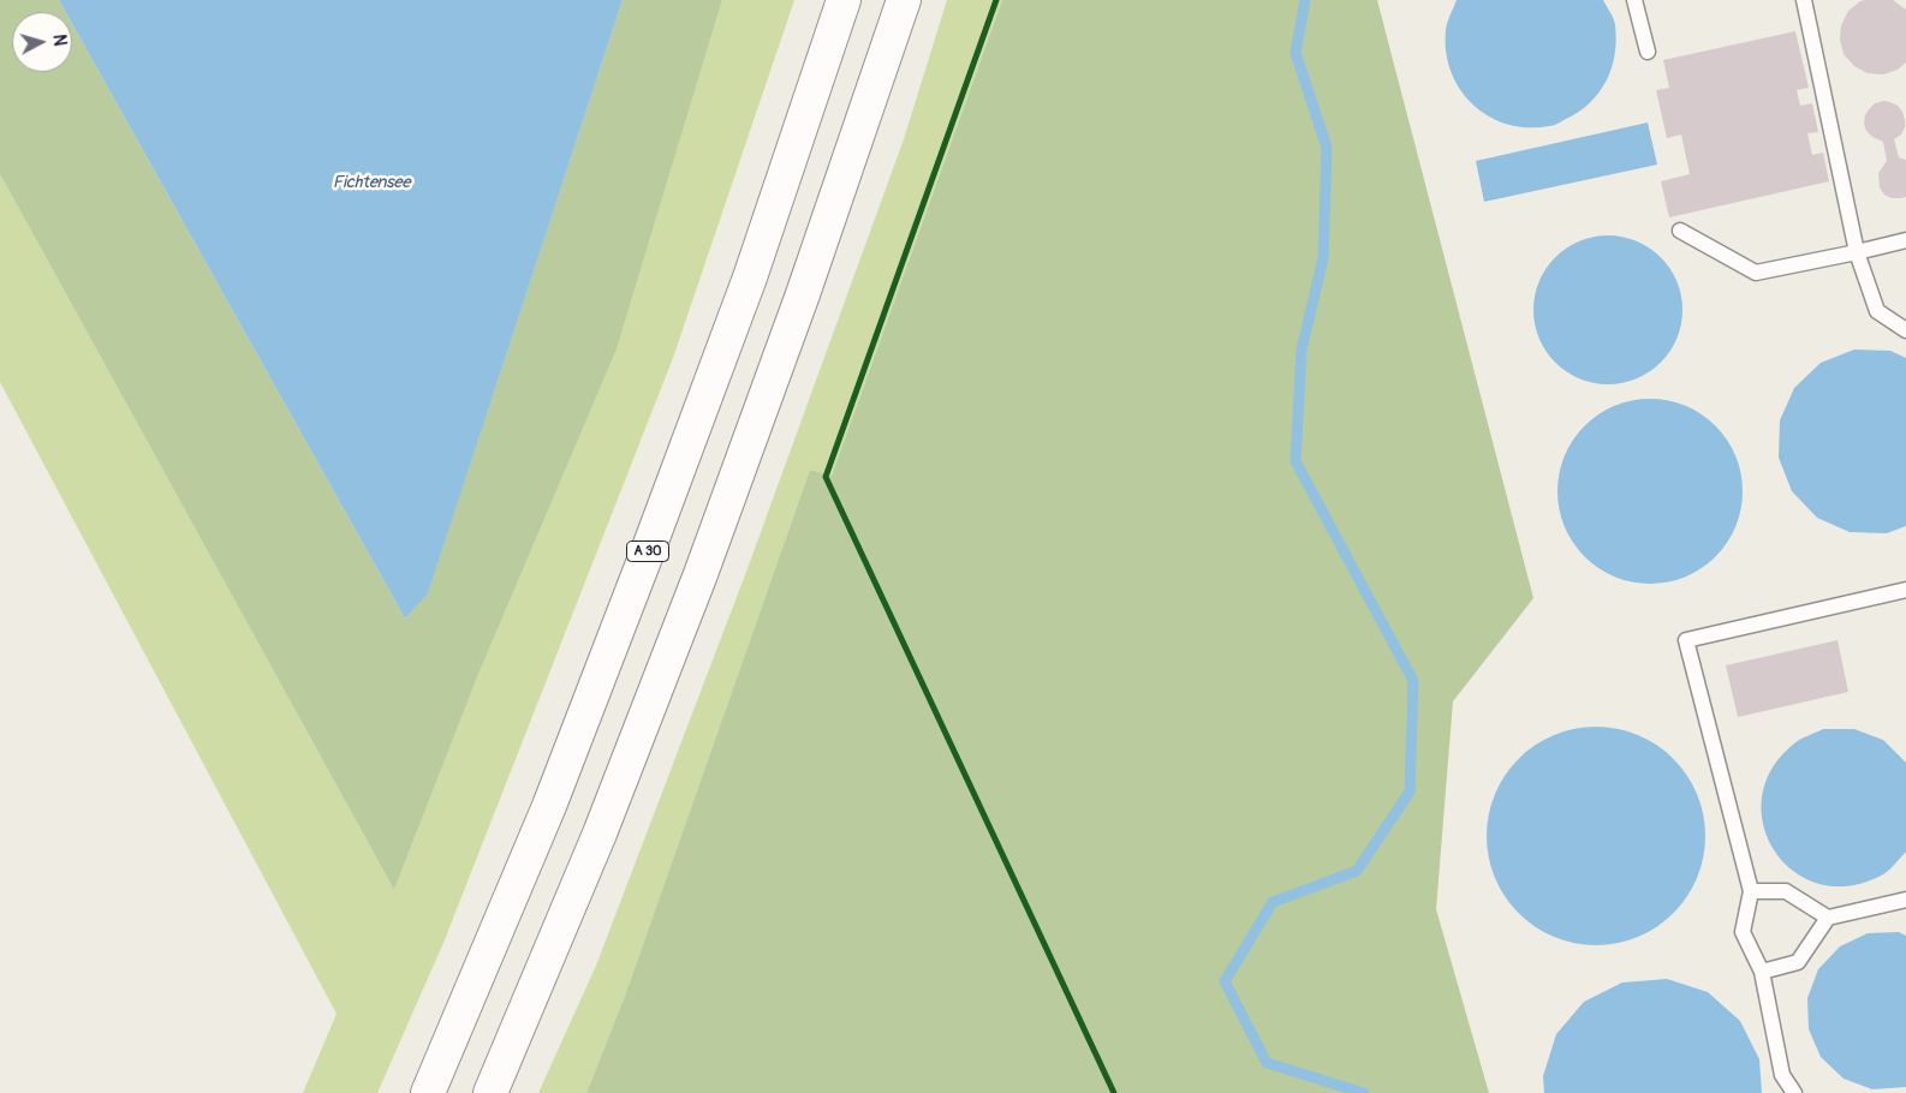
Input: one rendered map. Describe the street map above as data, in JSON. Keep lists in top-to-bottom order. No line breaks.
{"streets":{"highway":["A 30"]},"water":["Fichtensee"],"north":"right"}
